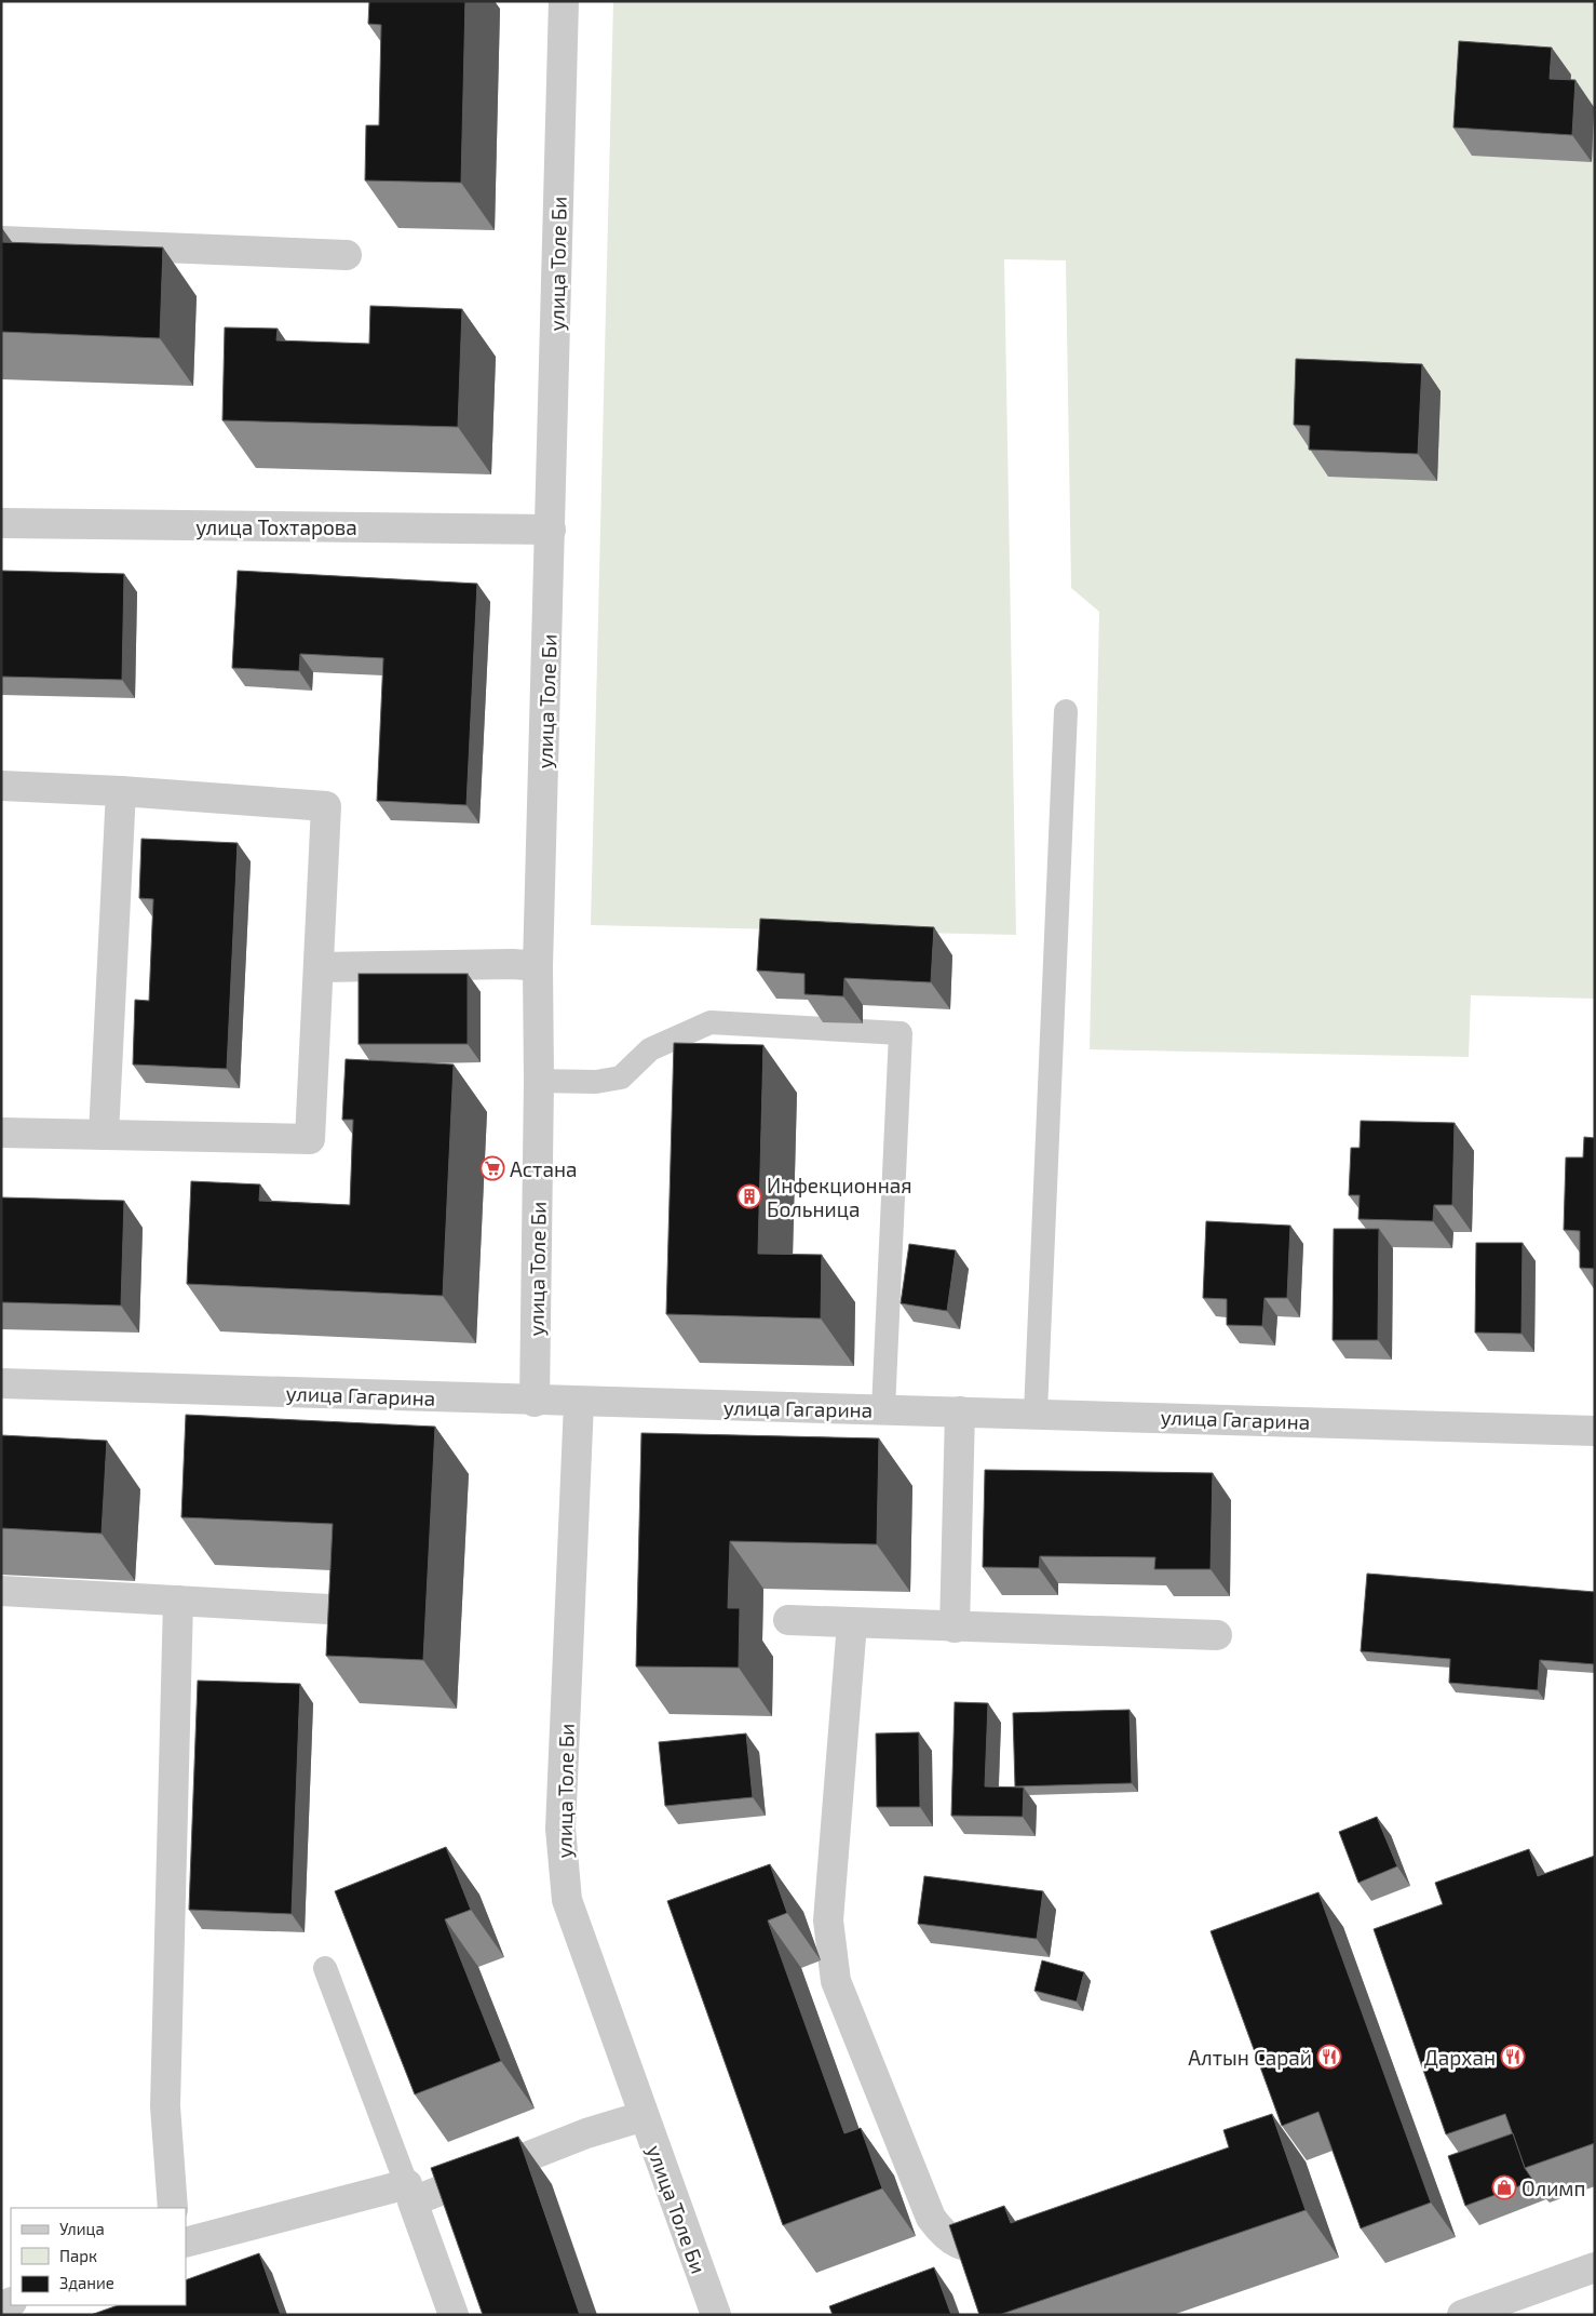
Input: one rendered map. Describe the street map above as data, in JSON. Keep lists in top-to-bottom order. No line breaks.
{"streets":{"street":["улица Толе Би","улица Тохтарова","улица Гагарина"]},"crossings":[["улица Толе Би","улица Тохтарова"],["улица Толе Би","улица Гагарина"]],"places":{"supermarket":["Астана"],"building":["Инфекционная Больница"],"restaurant":["Алтын Сарай","Дархан"],"shop":["Олимп"]},"legend":["Улица","Парк","Здание"]}
